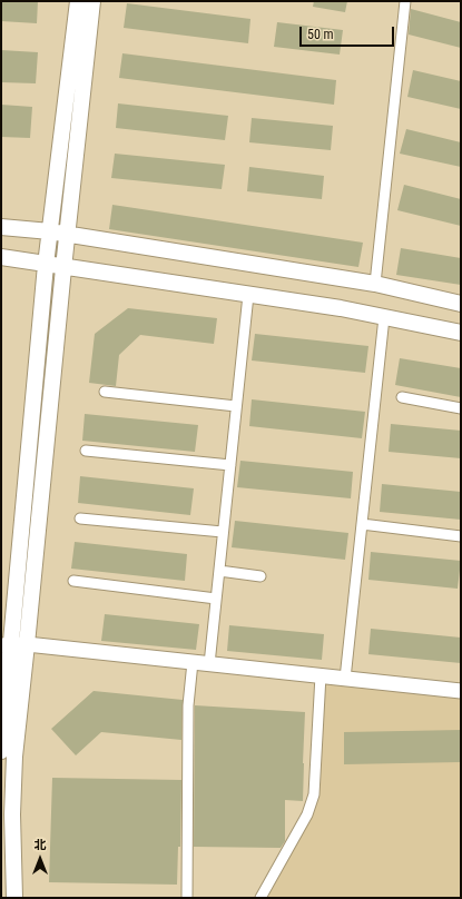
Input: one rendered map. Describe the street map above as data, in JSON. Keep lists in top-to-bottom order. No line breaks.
{"scale_bar":"50 m","north":"top"}
